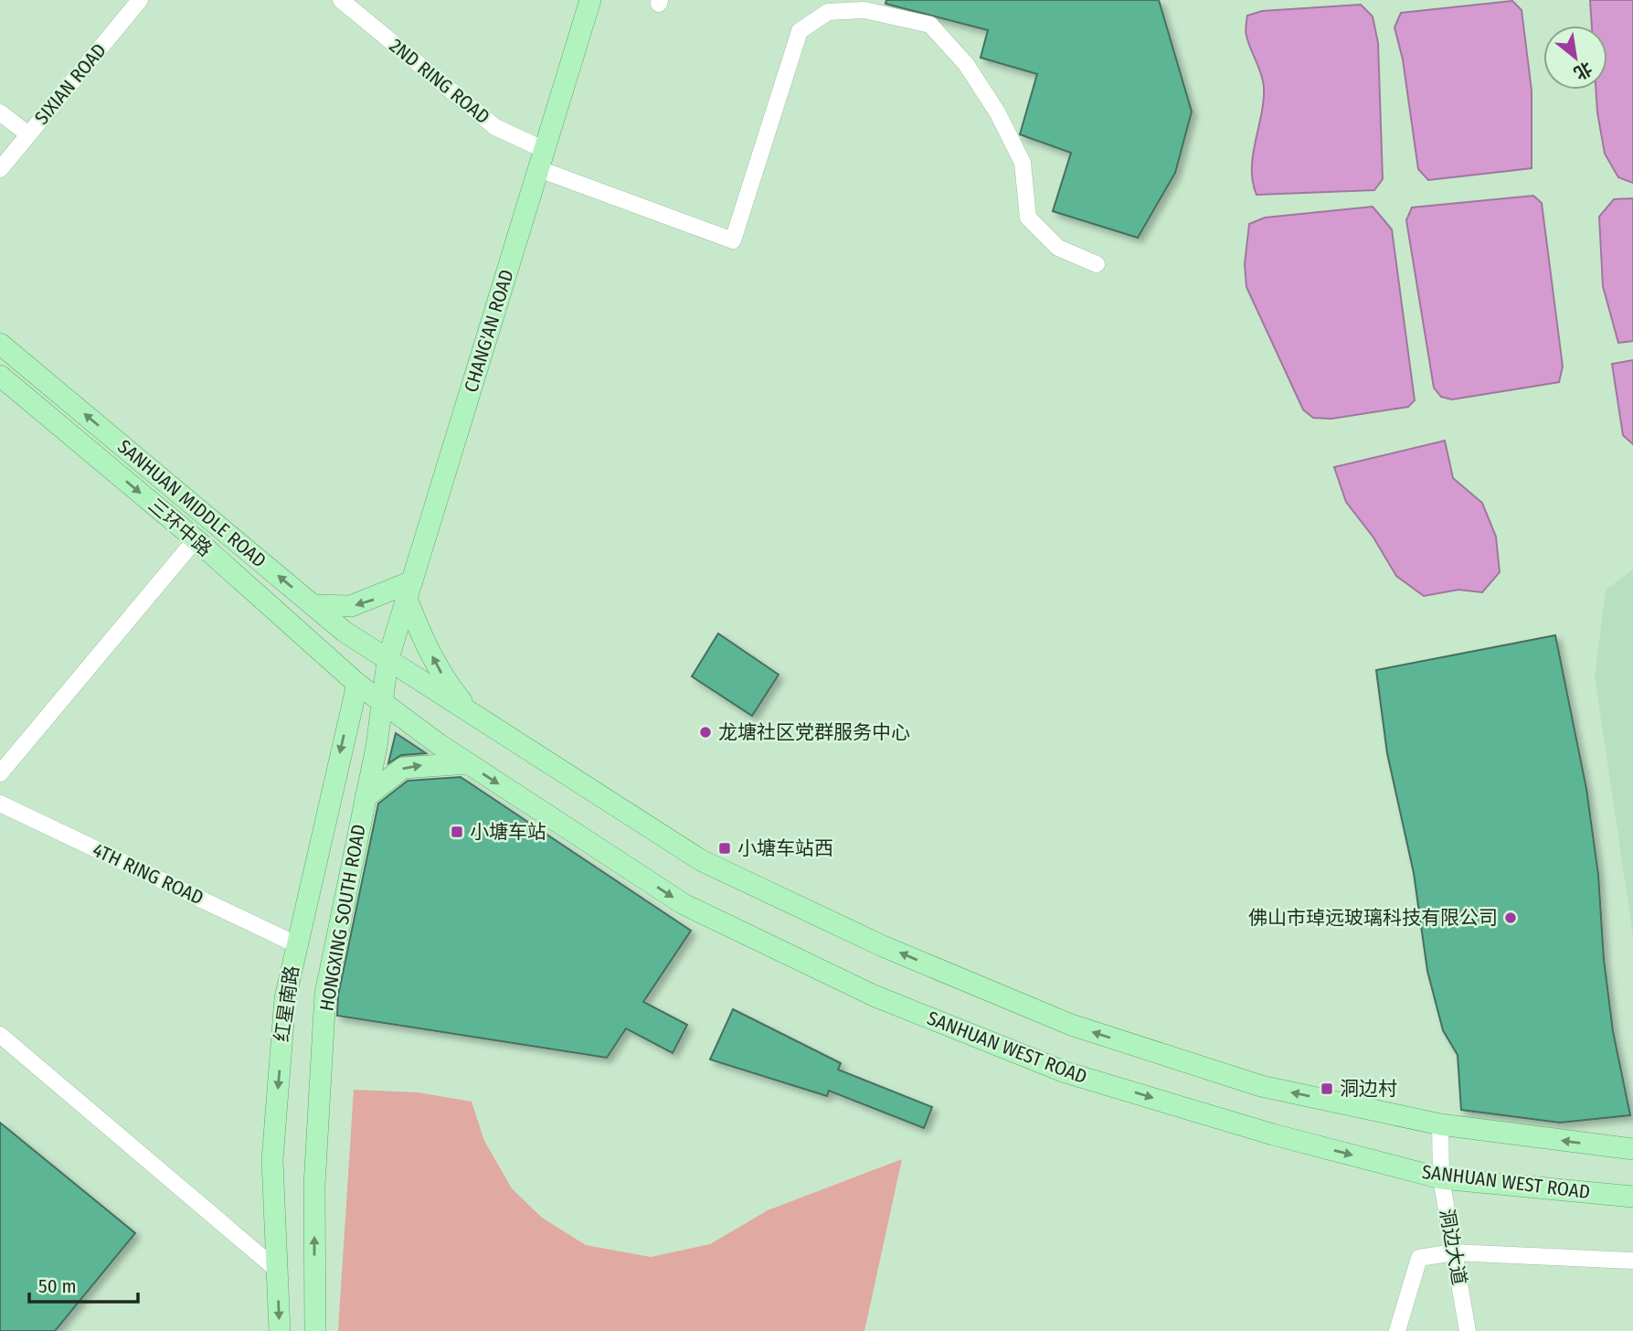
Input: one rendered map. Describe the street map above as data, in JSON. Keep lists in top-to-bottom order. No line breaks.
{"streets":{"main road":["CHANG'AN ROAD","SANHUAN MIDDLE ROAD","三环中路","HONGXING SOUTH ROAD","红星南路","SANHUAN WEST ROAD"],"street":["2ND RING ROAD","SIXIAN ROAD","4TH RING ROAD","洞边大道"]},"crossings":[["2ND RING ROAD","CHANG'AN ROAD"],["CHANG'AN ROAD","SANHUAN MIDDLE ROAD"],["CHANG'AN ROAD","HONGXING SOUTH ROAD"],["SANHUAN MIDDLE ROAD","HONGXING SOUTH ROAD"],["SANHUAN MIDDLE ROAD","洞边大道"],["三环中路","HONGXING SOUTH ROAD"],["三环中路","红星南路"],["三环中路","SANHUAN WEST ROAD"],["4TH RING ROAD","红星南路"],["HONGXING SOUTH ROAD","SANHUAN WEST ROAD"],["SANHUAN WEST ROAD","洞边大道"]],"one_way":["SANHUAN MIDDLE ROAD","三环中路","HONGXING SOUTH ROAD","红星南路","SANHUAN WEST ROAD"],"places":{"other":["龙塘社区党群服务中心","佛山市琸远玻璃科技有限公司"],"transit":["小塘车站","小塘车站西","洞边村"]},"scale_bar":"50 m","north":"bottom right"}
